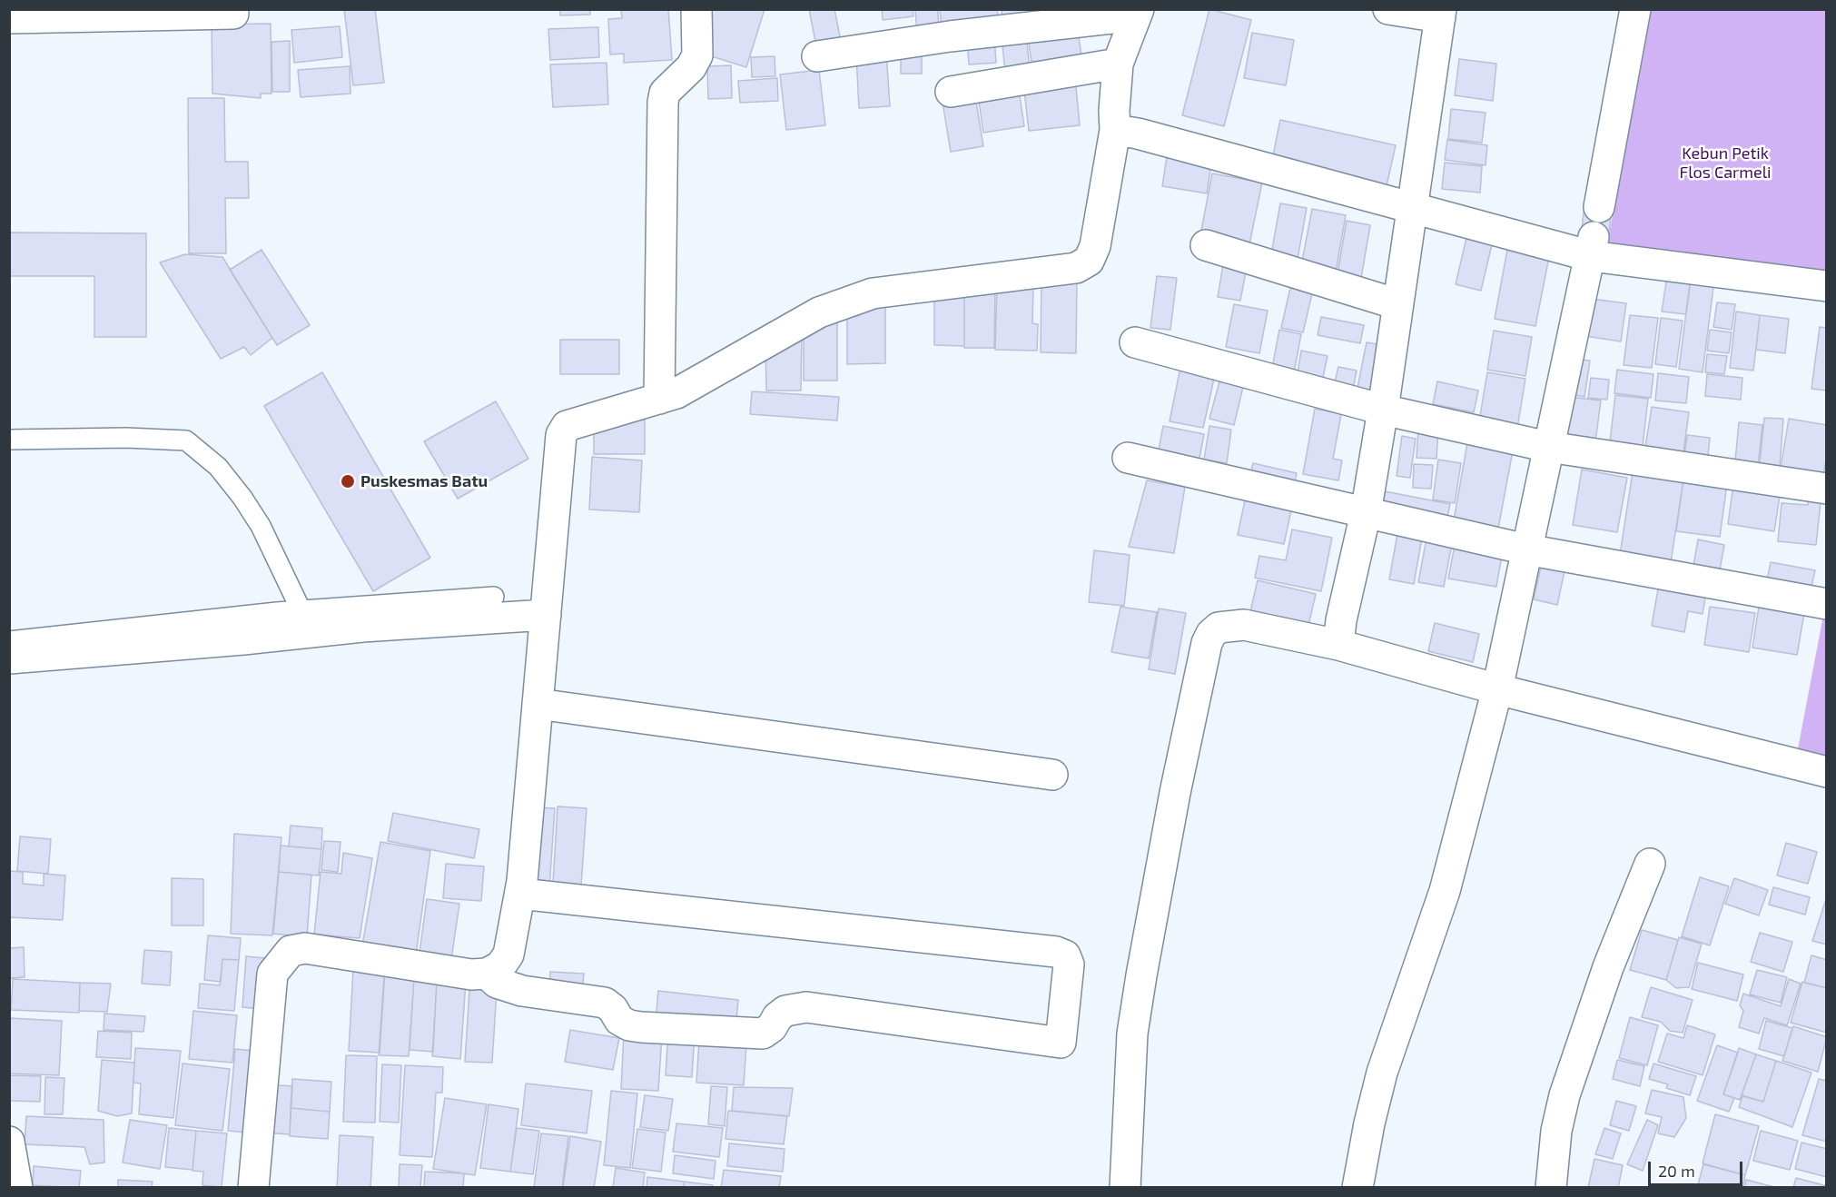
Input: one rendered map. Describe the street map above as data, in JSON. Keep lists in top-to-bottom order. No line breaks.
{"parks":["Kebun Petik Flos Carmeli"],"places":["Puskesmas Batu"],"scale_bar":"20 m"}
